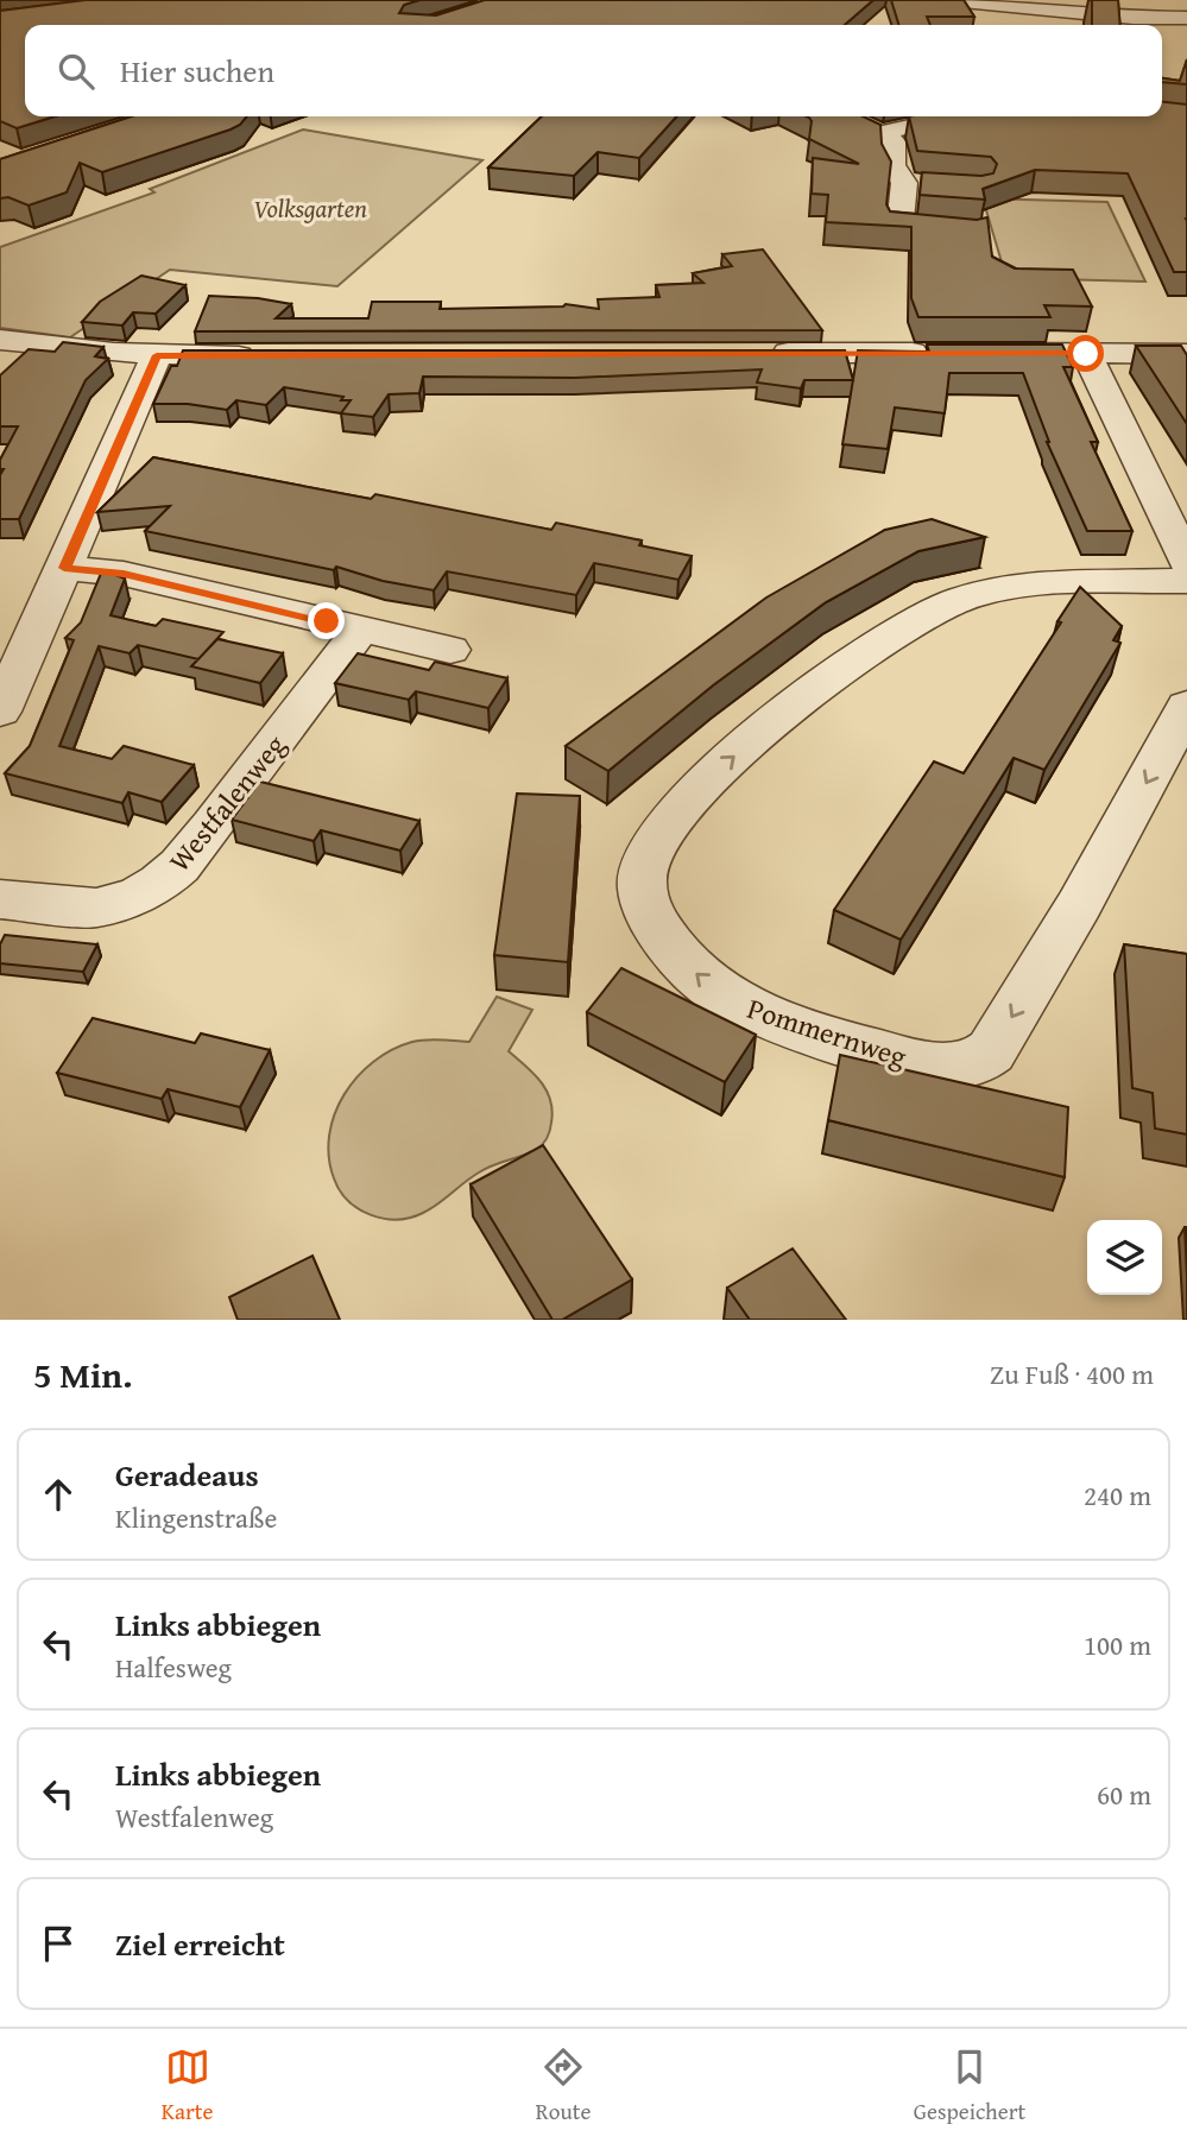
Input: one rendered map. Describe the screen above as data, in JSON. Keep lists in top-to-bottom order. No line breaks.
{"streets":{"street":["Westfalenweg","Pommernweg"]},"parks":["Volksgarten"],"page":{"search":"Hier suchen","heading":["5 Min.","Zu Fuß · 400 m"],"list":[["Geradeaus","Klingenstraße","240 m"],["Links abbiegen","Halfesweg","100 m"],["Links abbiegen","Westfalenweg","60 m"],"Ziel erreicht"],"nav":["Karte","Route","Gespeichert"]}}
